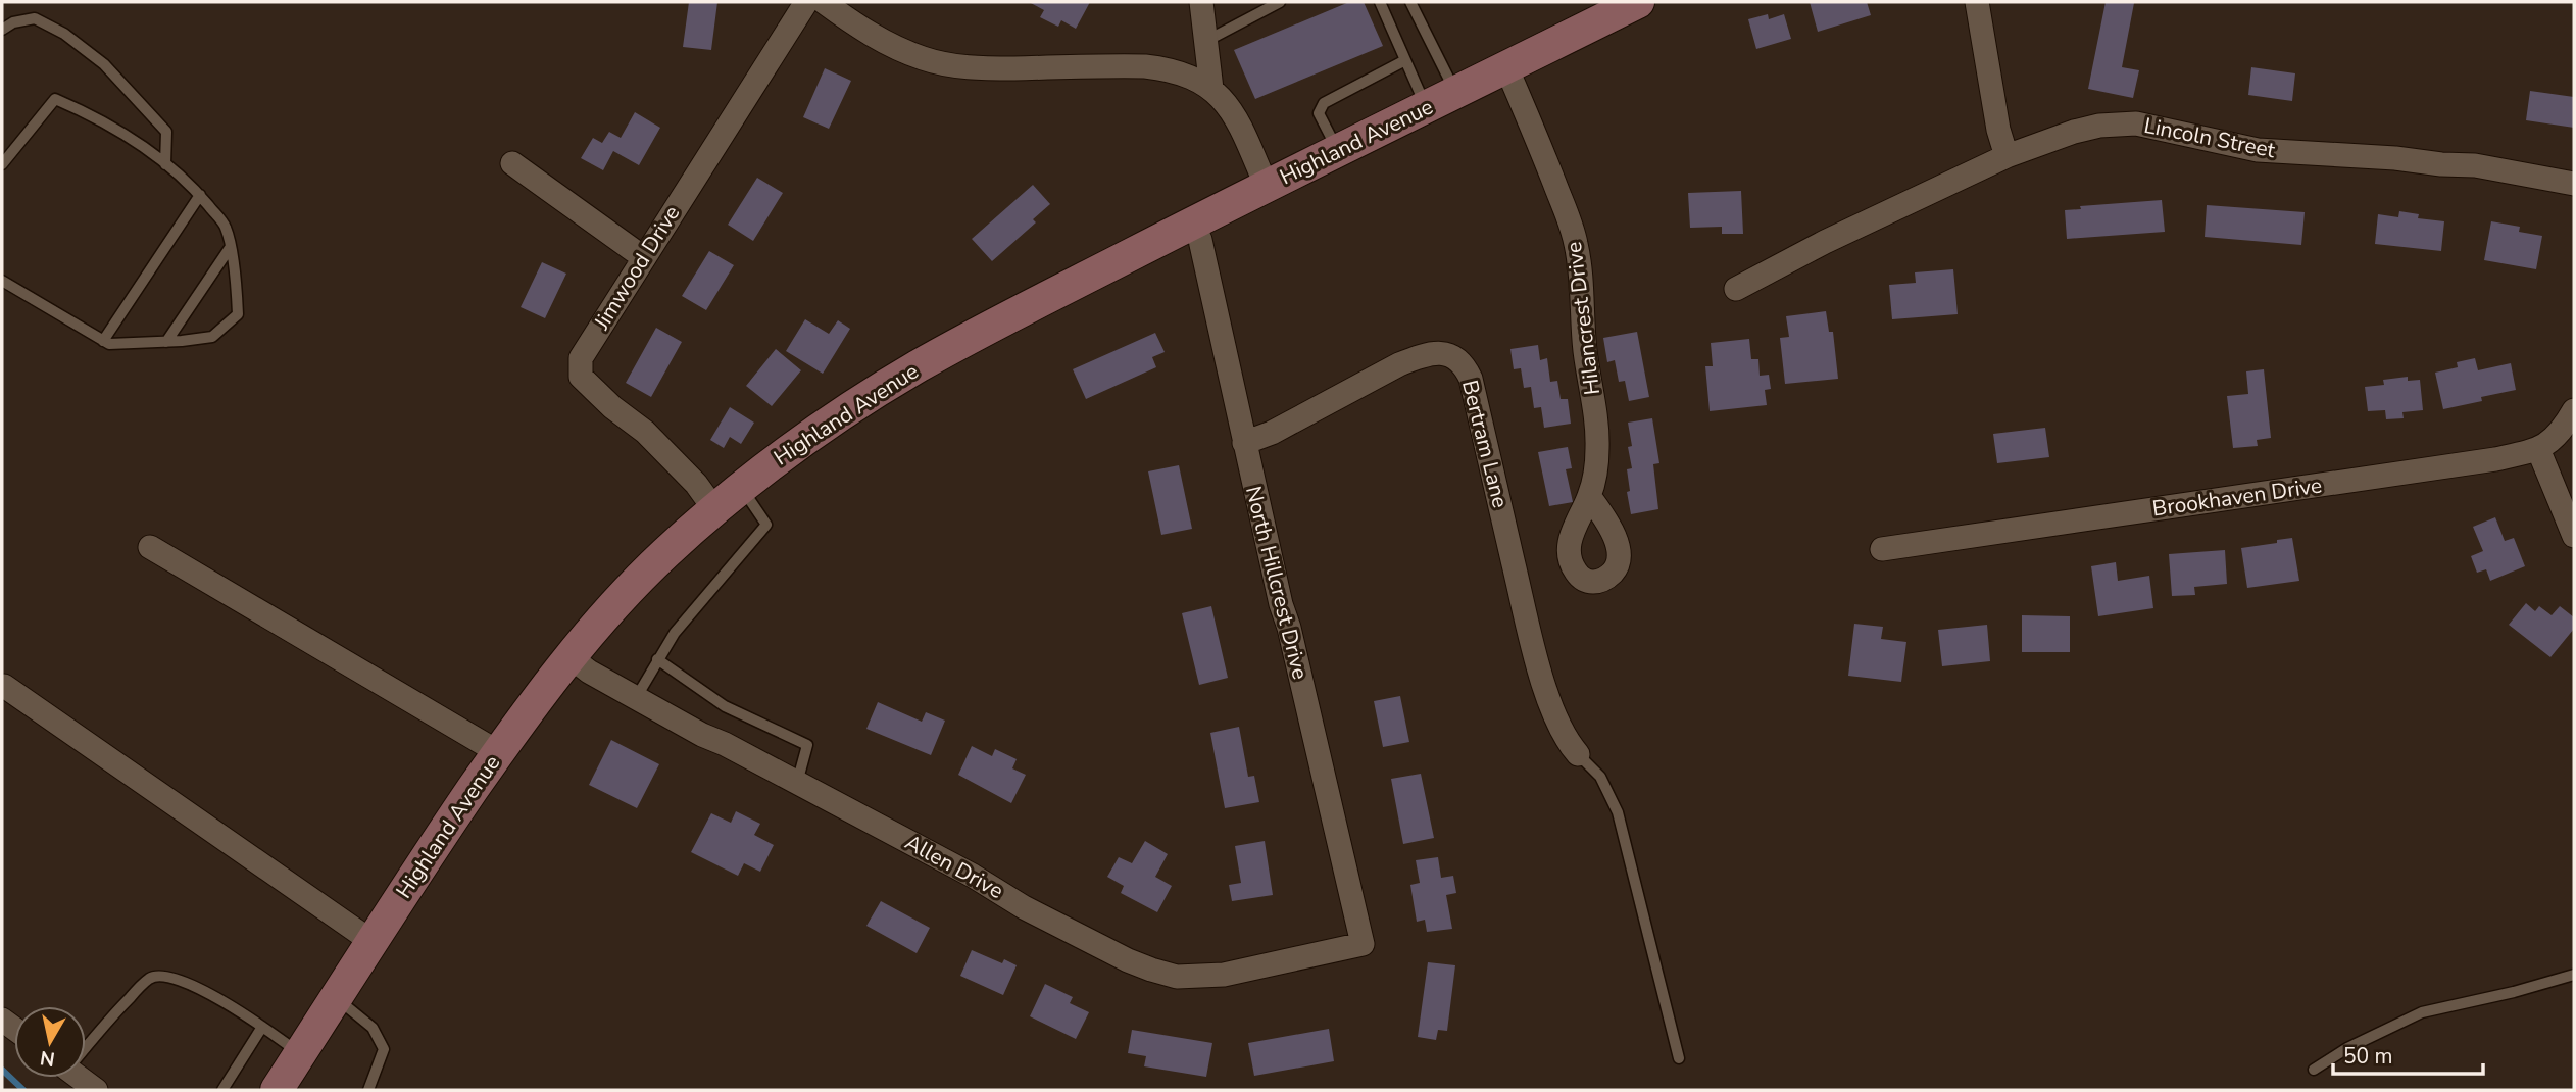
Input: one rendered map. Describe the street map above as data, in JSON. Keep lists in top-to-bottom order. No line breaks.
{"streets":{"main road":["Highland Avenue"],"street":["Lincoln Street","Jimwood Drive","Hilancrest Drive","Bertram Lane","Brookhaven Drive","North Hillcrest Drive","Allen Drive"]},"crossings":[["Highland Avenue","Jimwood Drive"],["Highland Avenue","Hilancrest Drive"],["Highland Avenue","North Hillcrest Drive"],["Highland Avenue","Allen Drive"],["Bertram Lane","North Hillcrest Drive"],["North Hillcrest Drive","Allen Drive"]],"scale_bar":"50 m","north":"bottom"}
